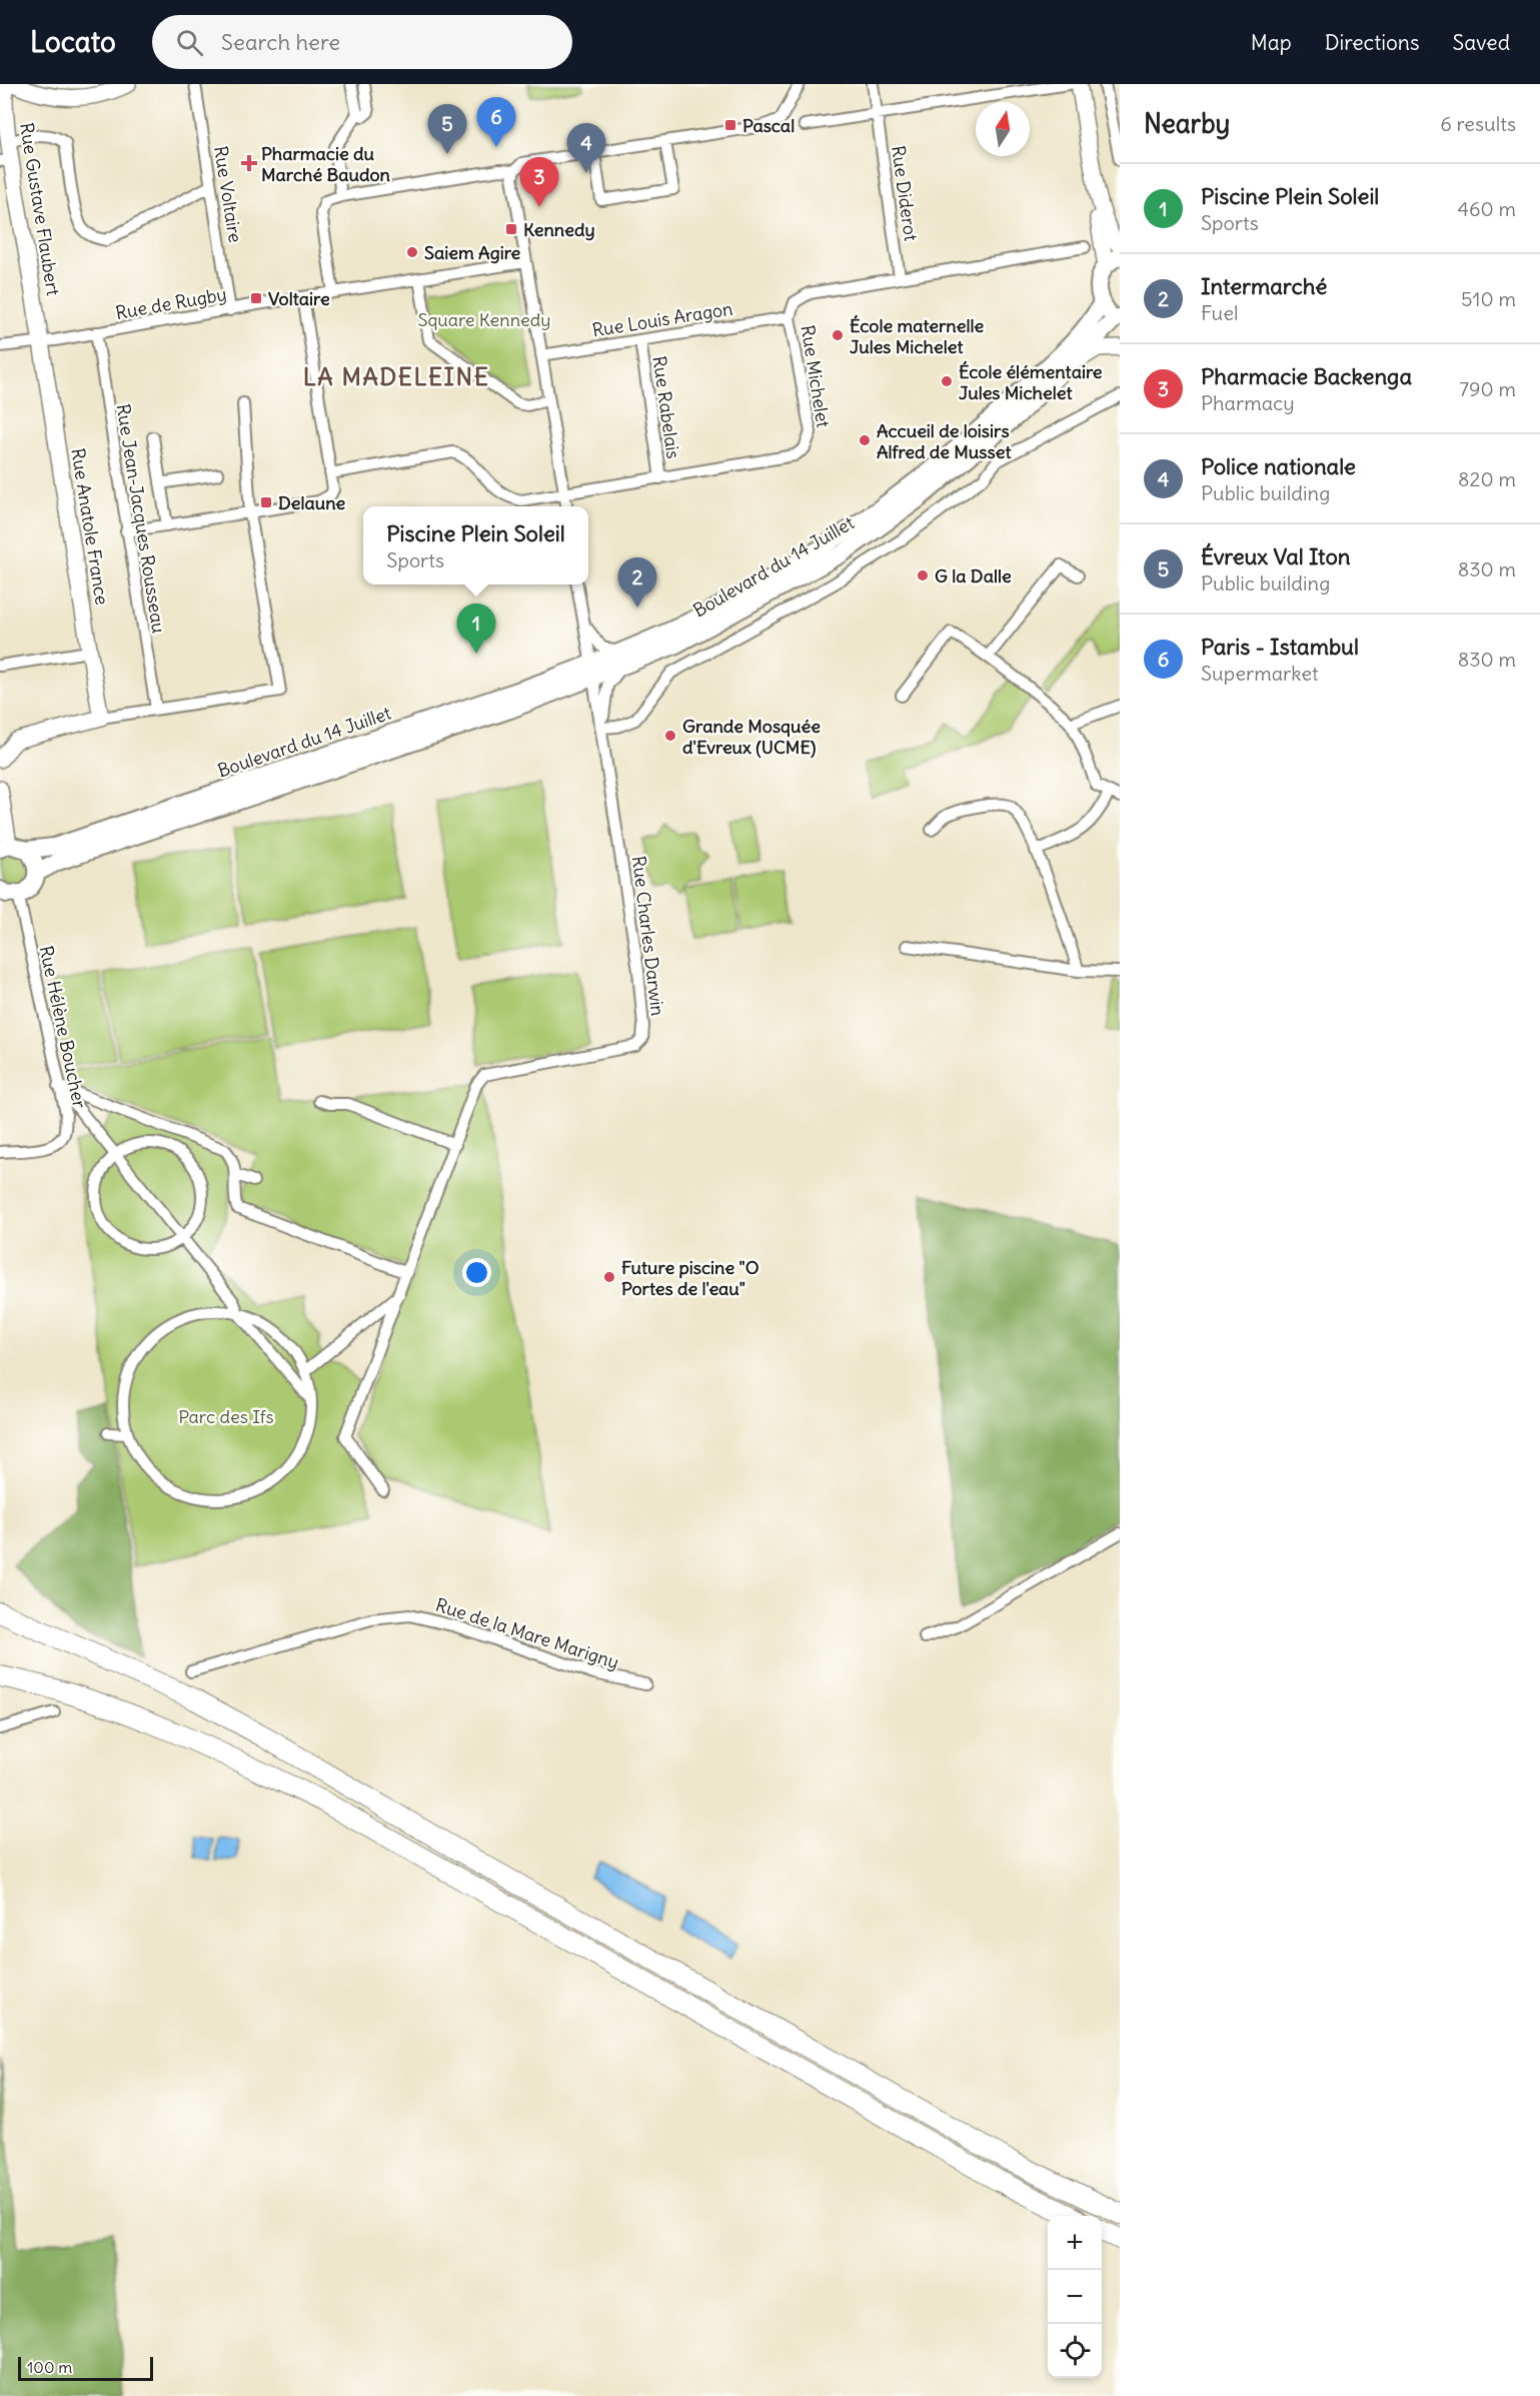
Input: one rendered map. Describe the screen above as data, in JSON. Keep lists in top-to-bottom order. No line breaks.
{"streets":{"main road":["Boulevard du 14 Juillet"],"street":["Rue Diderot","Rue Voltaire","Rue Gustave Flaubert","Rue de Rugby","Rue Louis Aragon","Rue Michelet","Rue Rabelais","Rue Jean-Jacques Rousseau","Rue Anatole France","Rue Charles Darwin","Rue Hélène Boucher","Rue de la Mare Marigny"]},"crossings":[["Rue Diderot","Rue Michelet"],["Rue Voltaire","Rue de Rugby"],["Rue Gustave Flaubert","Rue de Rugby"],["Rue Gustave Flaubert","Rue Anatole France"],["Rue de Rugby","Rue Jean-Jacques Rousseau"],["Rue de Rugby","Rue Anatole France"],["Rue Louis Aragon","Rue Michelet"],["Rue Louis Aragon","Rue Rabelais"],["Rue Michelet","Rue Rabelais"],["Boulevard du 14 Juillet","Rue Hélène Boucher"]],"districts":["LA MADELEINE"],"parks":["Square Kennedy","Parc des Ifs"],"places":{"transit":["Pascal","Kennedy","Voltaire","Delaune"],"health":["Pharmacie du Marché Baudon"],"other":["Saiem Agire","École maternelle Jules Michelet","École élémentaire Jules Michelet","Accueil de loisirs Alfred de Musset","G la Dalle","Grande Mosquée d'Evreux (UCME)","Future piscine \"O Portes de l'eau\""]},"scale_bar":"100 m","north":"top","page":{"header":"Locato","search":"Search here","nav":["Map","Directions","Saved"],"heading":["Nearby","6 results"],"pins":["6","5","4","3","2","1"],"list":[{"mark":"1","name":"Piscine Plein Soleil","note":"Sports","value":"460 m"},{"mark":"2","name":"Intermarché","note":"Fuel","value":"510 m"},{"mark":"3","name":"Pharmacie Backenga","note":"Pharmacy","value":"790 m"},{"mark":"4","name":"Police nationale","note":"Public building","value":"820 m"},{"mark":"5","name":"Évreux Val Iton","note":"Public building","value":"830 m"},{"mark":"6","name":"Paris - Istambul","note":"Supermarket","value":"830 m"}],"popup":["Piscine Plein Soleil","Sports"],"map_buttons":["+","−"],"scale":"100 m"}}
